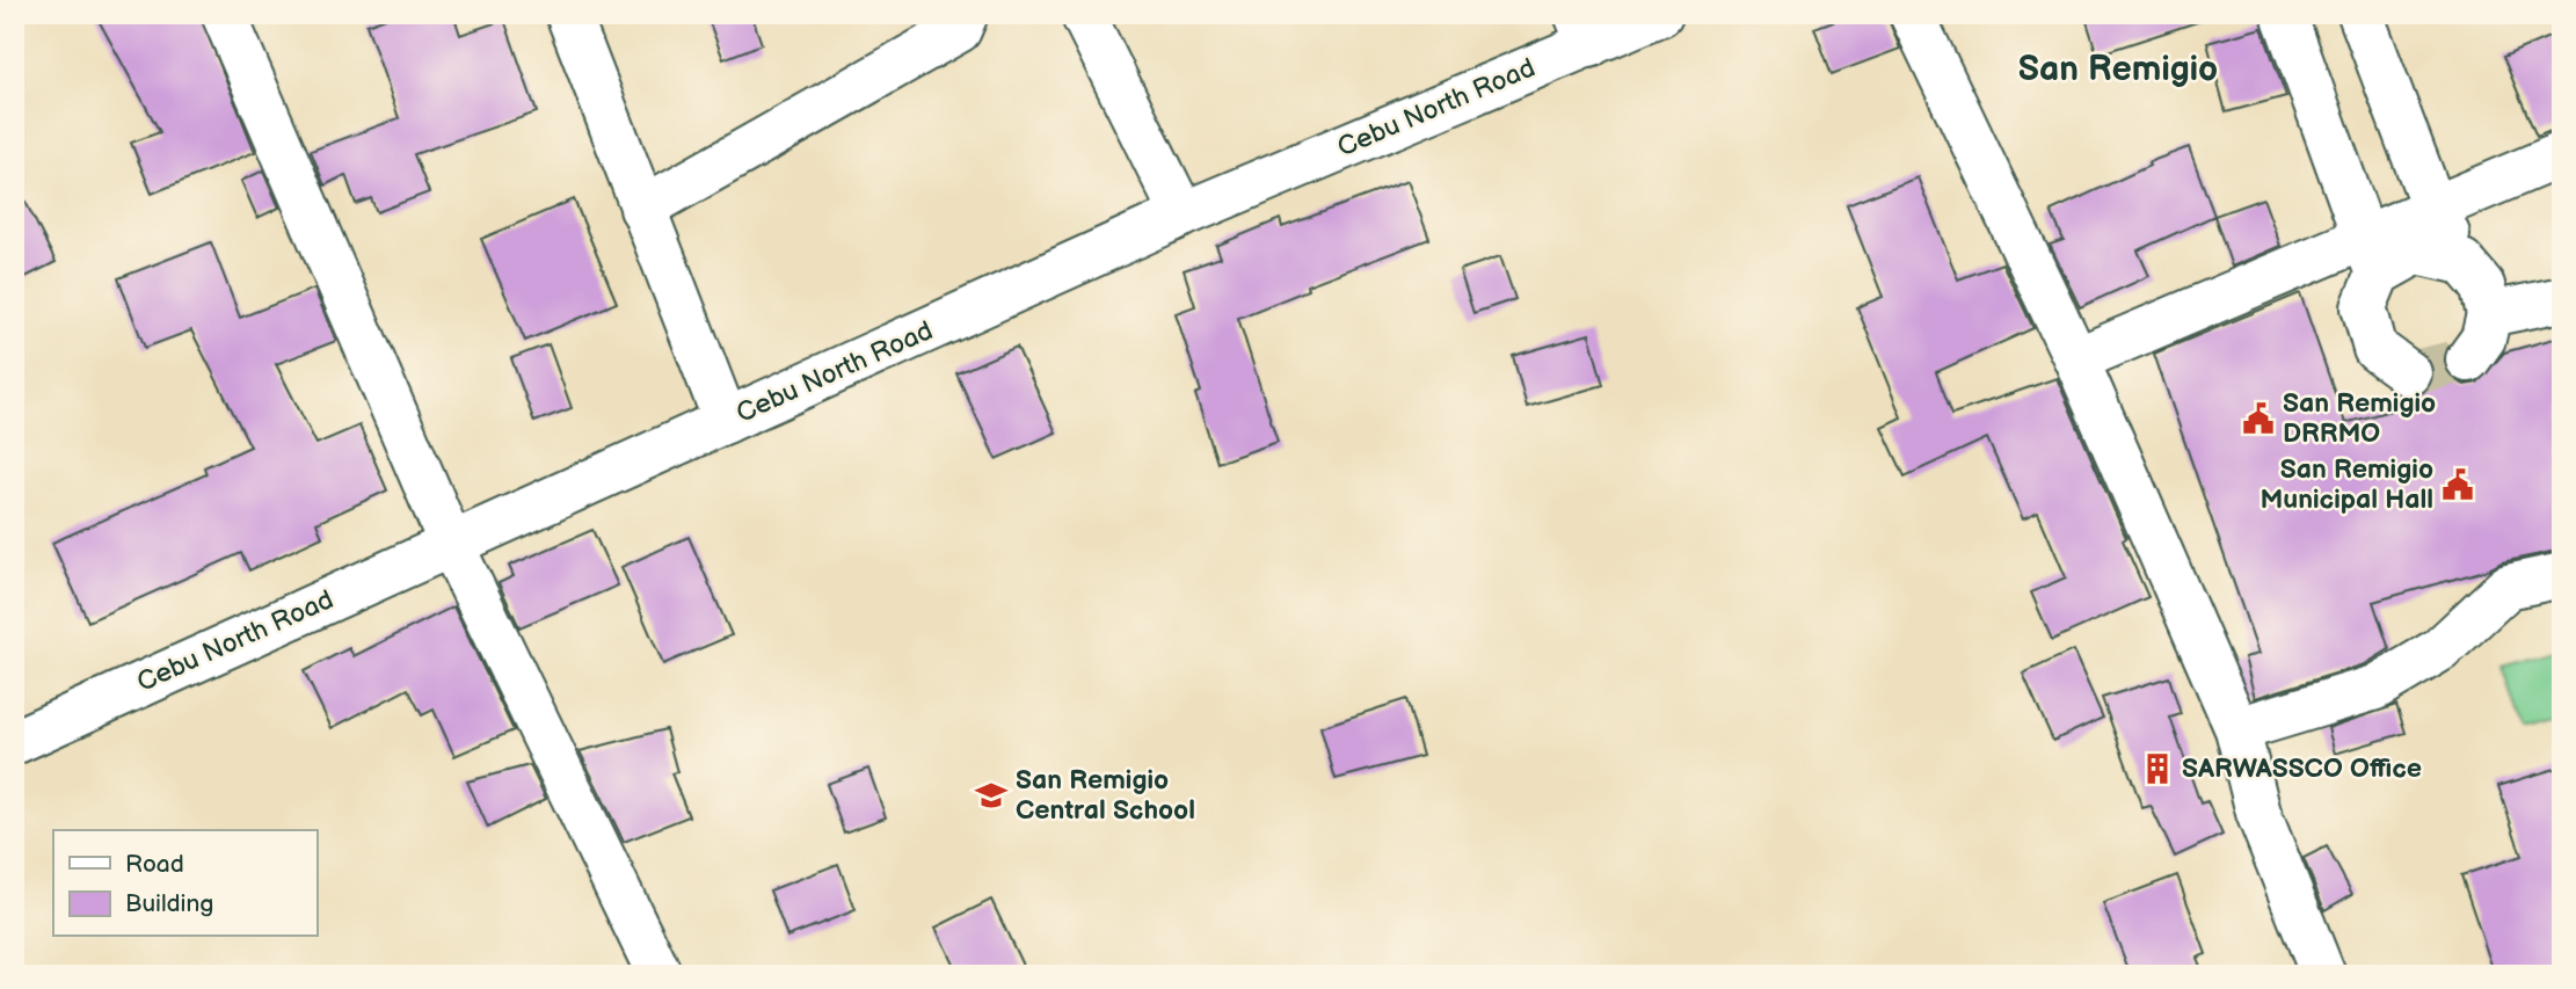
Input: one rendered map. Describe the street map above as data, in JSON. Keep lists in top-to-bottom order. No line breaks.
{"streets":{"street":["Cebu North Road"]},"districts":["San Remigio"],"places":{"public building":["San Remigio DRRMO","San Remigio Municipal Hall"],"building":["SARWASSCO Office"],"school or university":["San Remigio Central School"]},"legend":["Road","Building"]}
